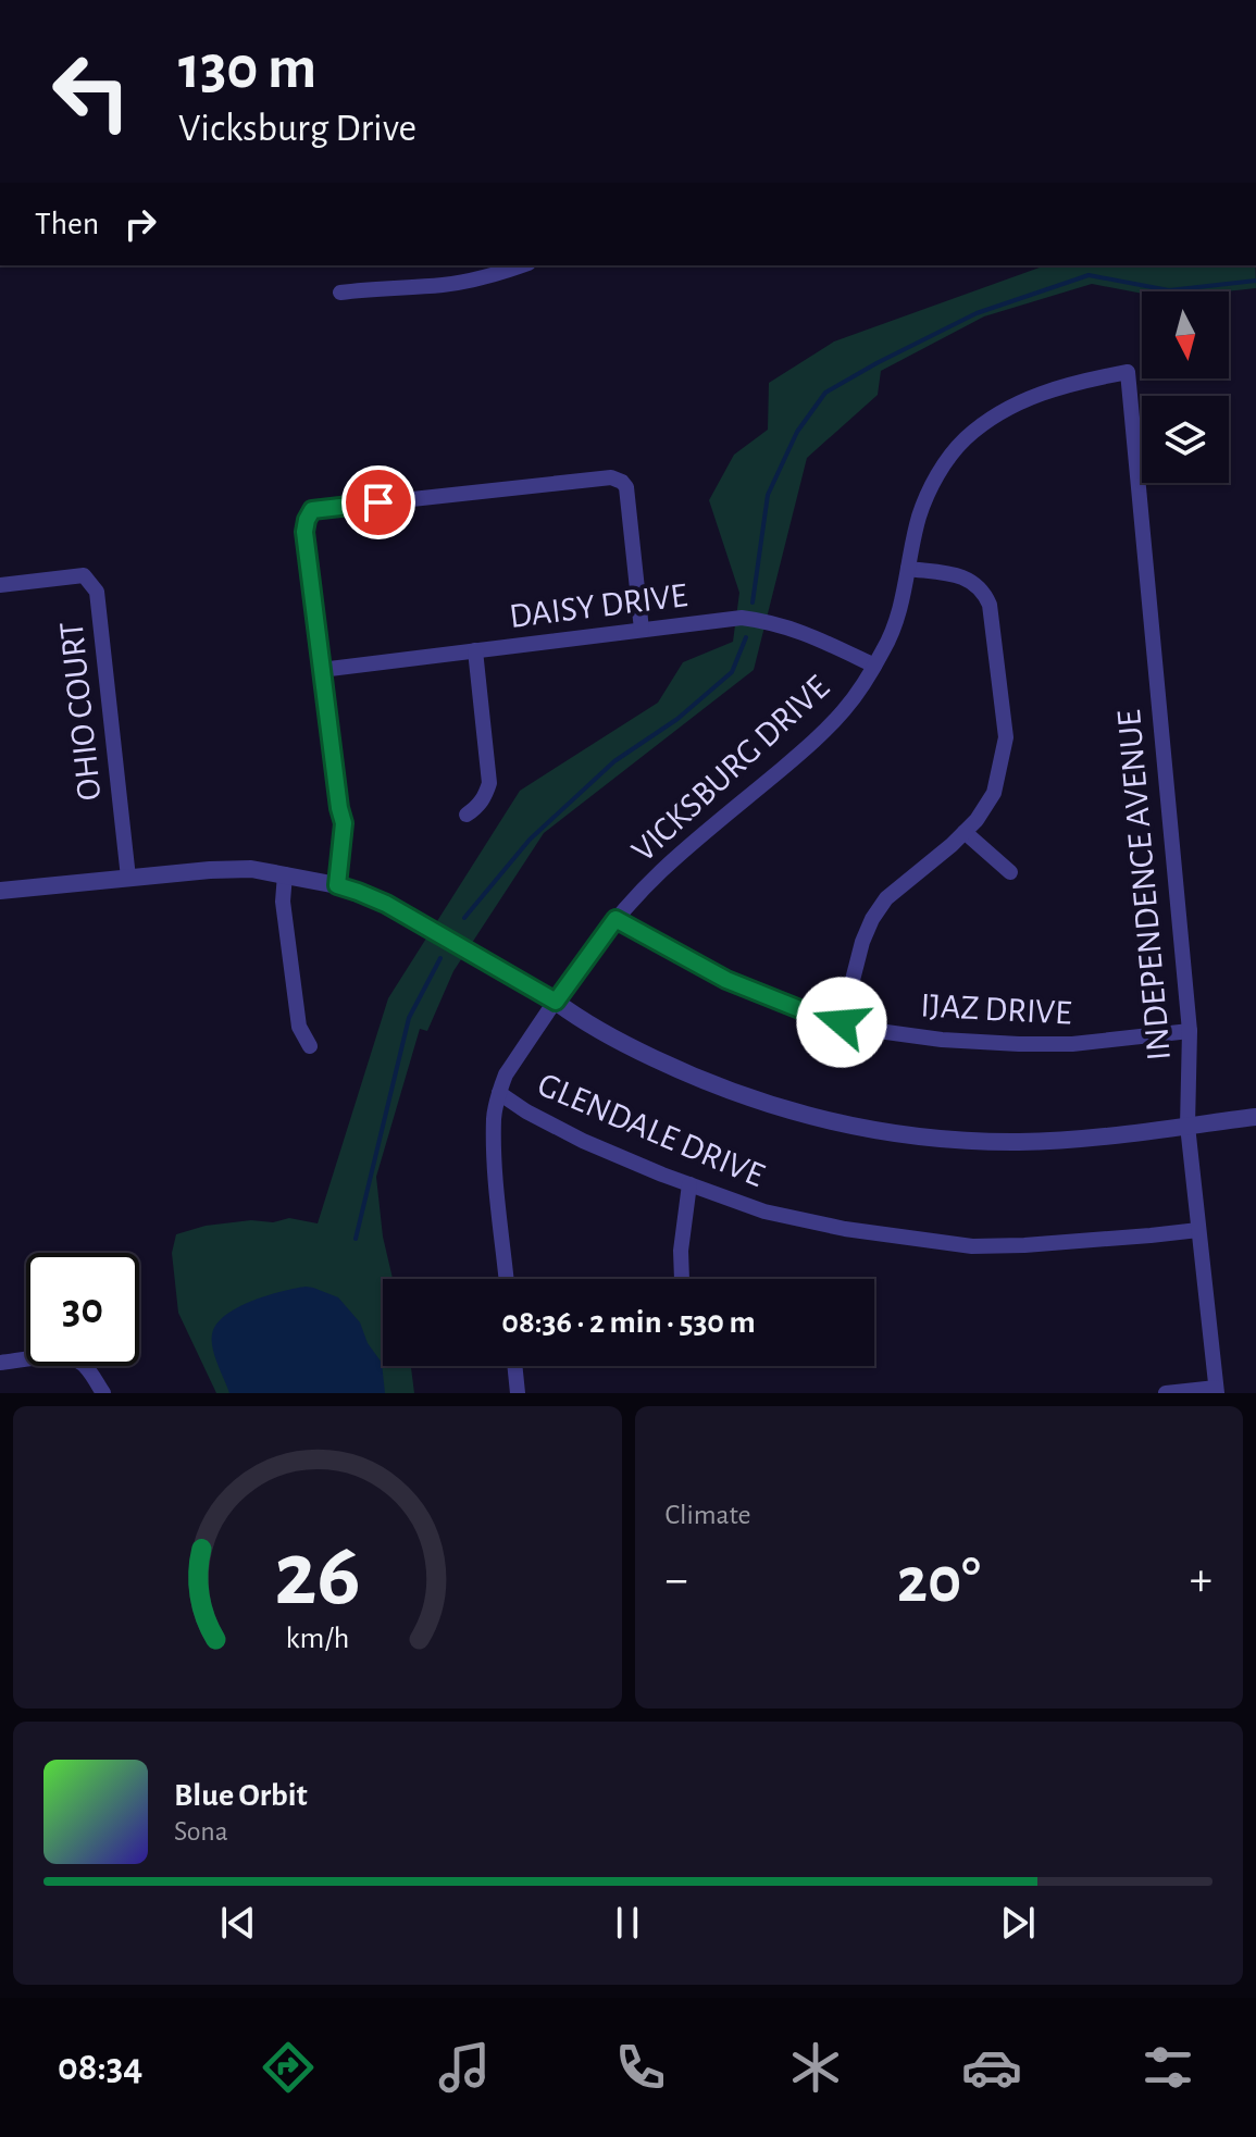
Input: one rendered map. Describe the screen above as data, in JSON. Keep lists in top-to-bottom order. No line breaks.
{"streets":{"street":["DAISY DRIVE","OHIO COURT","VICKSBURG DRIVE","INDEPENDENCE AVENUE","IJAZ DRIVE","GLENDALE DRIVE"]},"crossings":[["DAISY DRIVE","VICKSBURG DRIVE"],["VICKSBURG DRIVE","INDEPENDENCE AVENUE"],["VICKSBURG DRIVE","IJAZ DRIVE"],["VICKSBURG DRIVE","GLENDALE DRIVE"],["INDEPENDENCE AVENUE","IJAZ DRIVE"],["INDEPENDENCE AVENUE","GLENDALE DRIVE"]],"north":"bottom","page":{"turn":["130 m","Vicksburg Drive"],"then":"Then","limit":"30","trip":"08:36 · 2 min · 530 m","tile":"Climate","heat":["−","20°","+"],"song":["Blue Orbit","Sona"],"tabs":"08:34","gauge":["26","km/h"]}}
